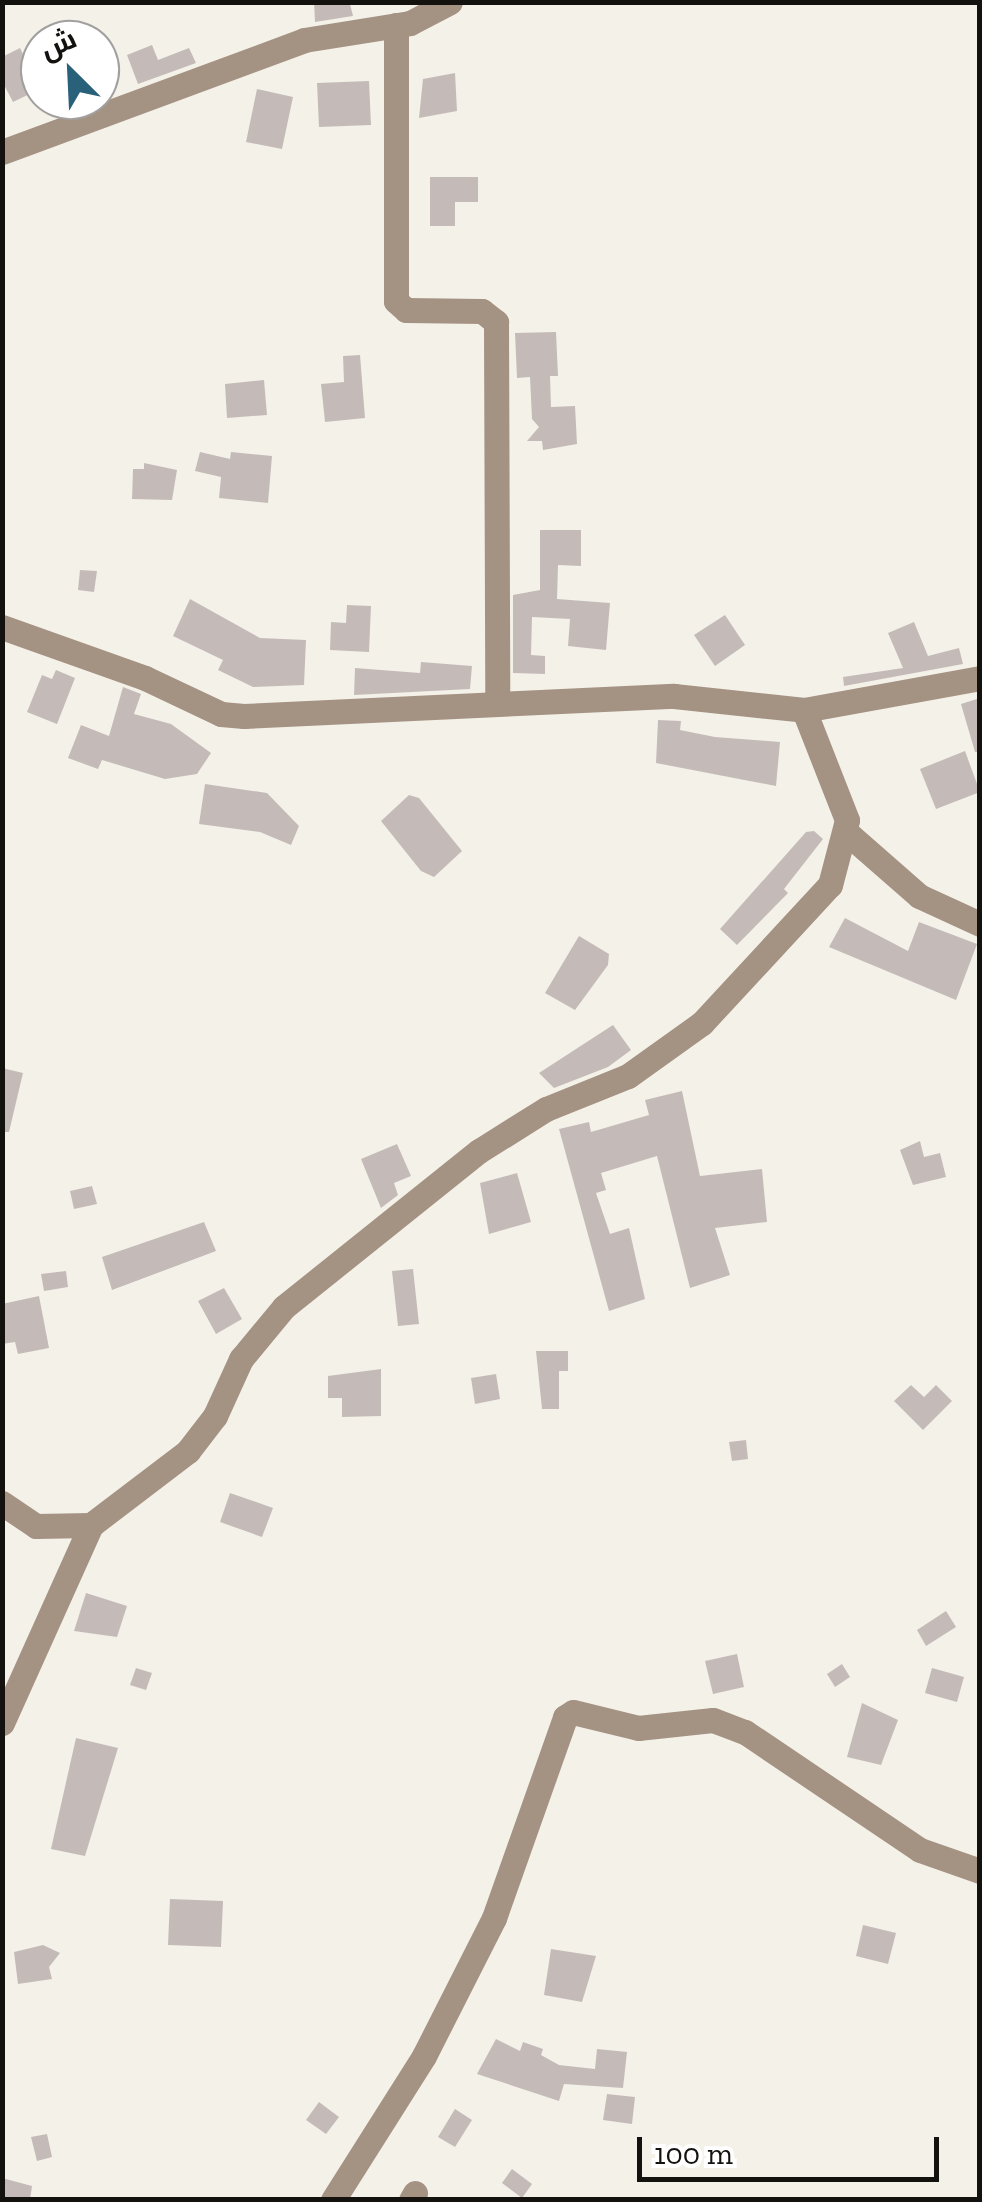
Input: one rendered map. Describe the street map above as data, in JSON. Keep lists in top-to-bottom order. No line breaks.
{"scale_bar":"100 m","north":"top left"}
